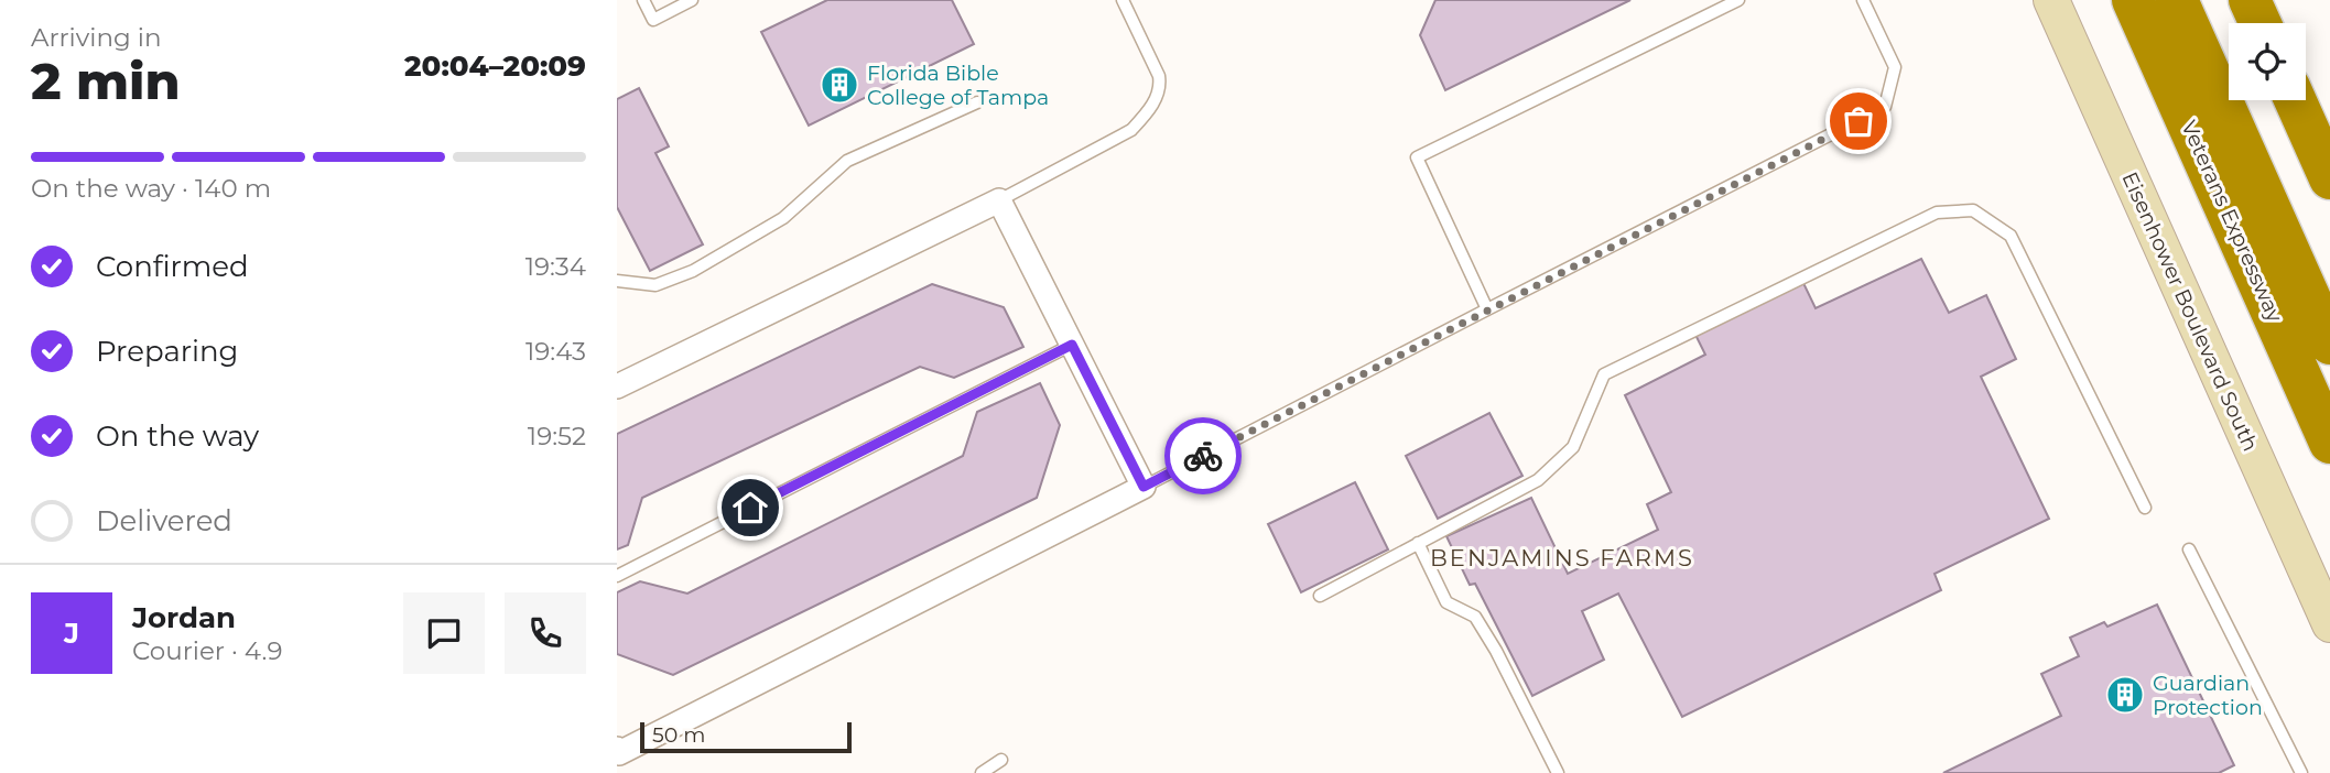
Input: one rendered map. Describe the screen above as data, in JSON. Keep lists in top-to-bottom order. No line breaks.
{"streets":{"highway":["Veterans Expressway"],"main road":["Eisenhower Boulevard South"]},"districts":["BENJAMINS FARMS"],"places":{"building":["Florida Bible College of Tampa","Guardian Protection"]},"scale_bar":"50 m","page":{"heading":["2 min","Arriving in","20:04–20:09"],"panel":["Jordan","Courier · 4.9"],"bar":"On the way · 140 m","list":[["Confirmed","19:34"],["Preparing","19:43"],["On the way","19:52"],"Delivered"],"round":"J","scale":"50 m"}}
